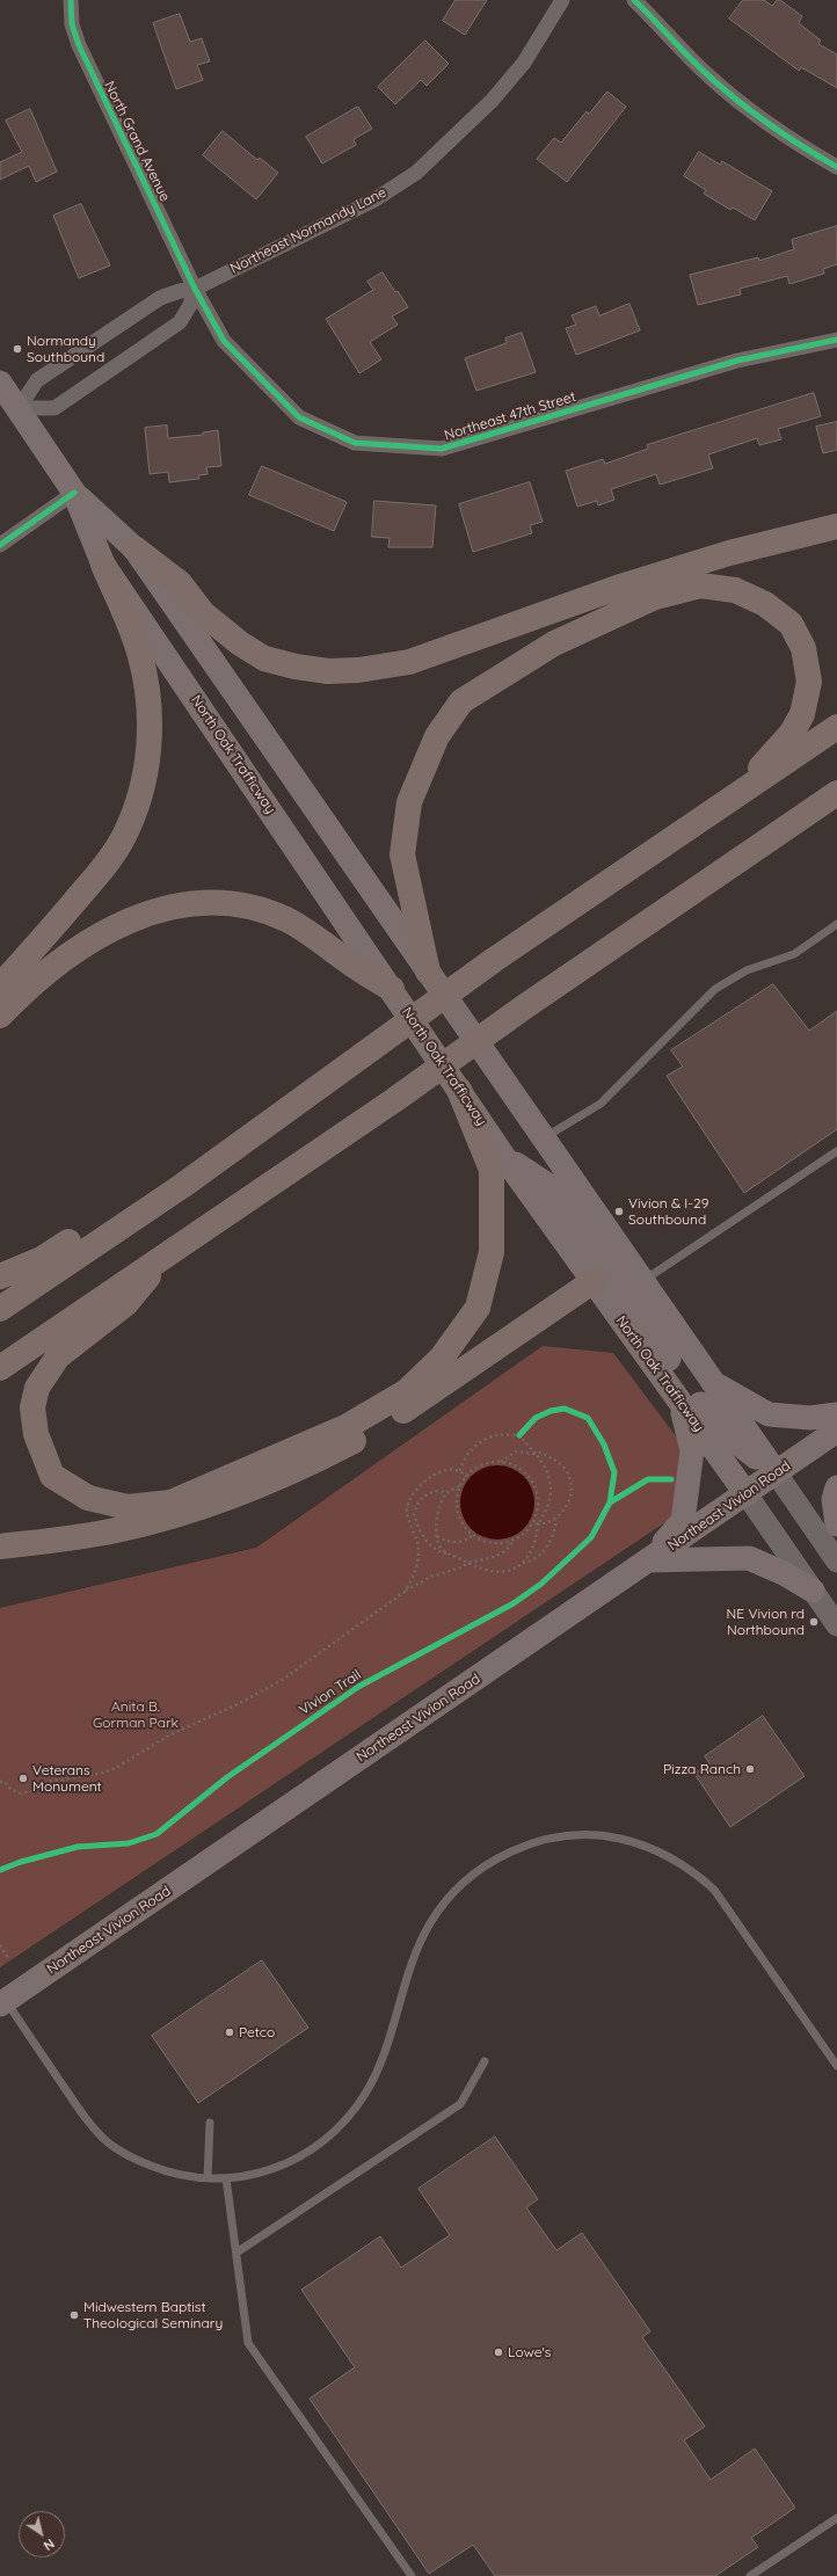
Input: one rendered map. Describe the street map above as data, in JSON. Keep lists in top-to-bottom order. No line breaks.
{"streets":{"main road":["North Oak Trafficway","Northeast Vivion Road"],"street":["North Grand Avenue","Northeast Normandy Lane","Northeast 47th Street"],"cycle path":["Vivion Trail"]},"crossings":[["North Grand Avenue","Northeast Normandy Lane"],["North Grand Avenue","Northeast 47th Street"],["Northeast Normandy Lane","Northeast 47th Street"],["Northeast Normandy Lane","North Oak Trafficway"],["North Oak Trafficway","Northeast Vivion Road"]],"parks":["Anita B. Gorman Park"],"places":["Normandy Southbound","Vivion & I-29 Southbound","NE Vivion rd Northbound","Pizza Ranch","Veterans Monument","Petco","Midwestern Baptist Theological Seminary","Lowe's"],"north":"bottom right"}
